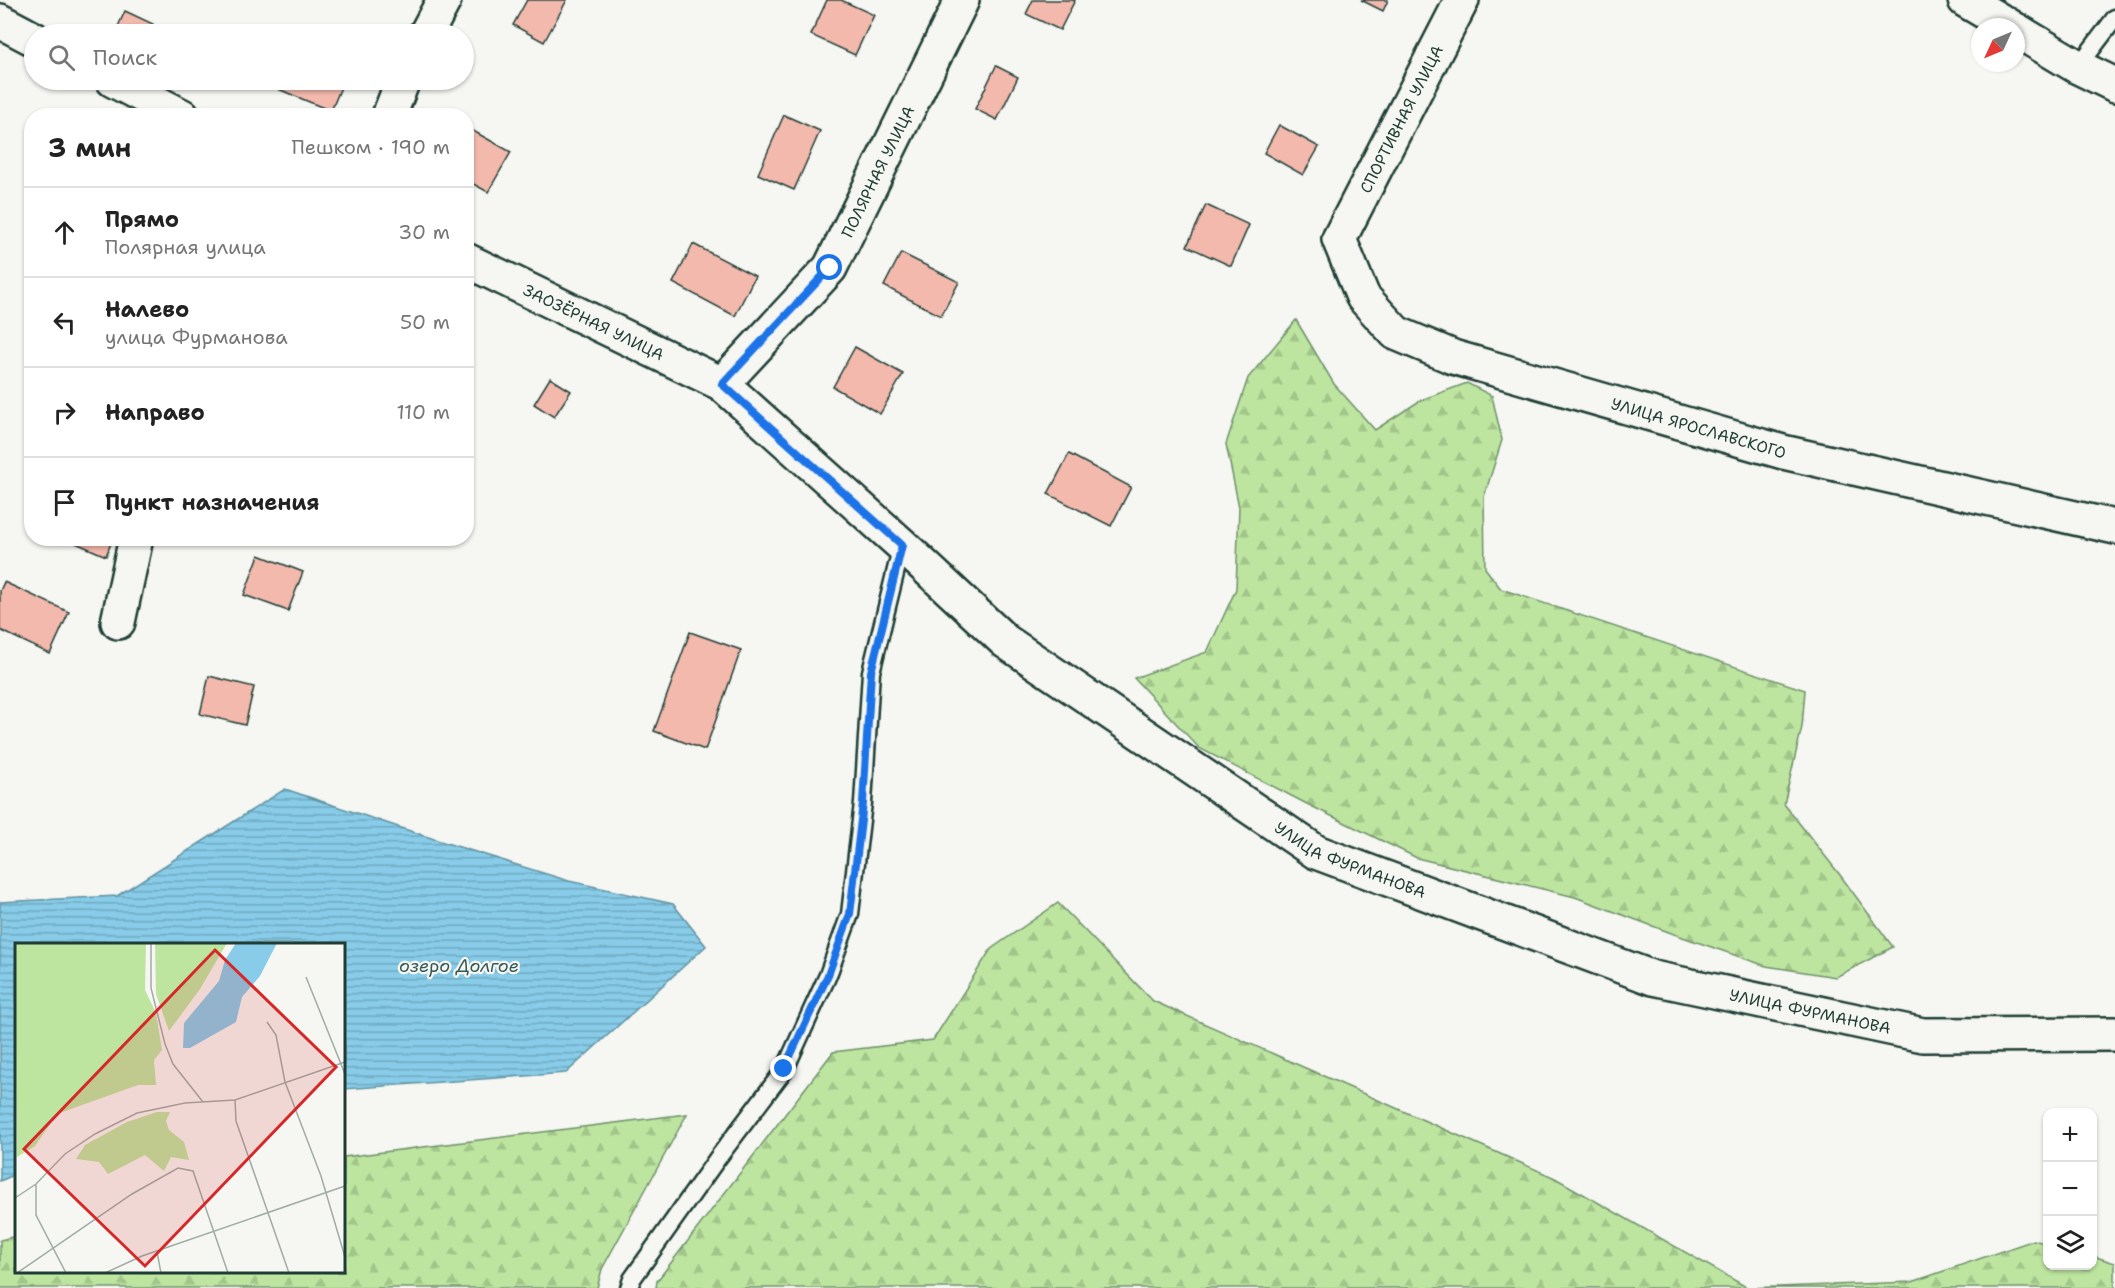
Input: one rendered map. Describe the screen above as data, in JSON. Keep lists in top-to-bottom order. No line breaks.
{"streets":{"main road":["СПОРТИВНАЯ УЛИЦА","ПОЛЯРНАЯ УЛИЦА","ЗАОЗЁРНАЯ УЛИЦА","УЛИЦА ЯРОСЛАВСКОГО","УЛИЦА ФУРМАНОВА"]},"crossings":[["СПОРТИВНАЯ УЛИЦА","УЛИЦА ЯРОСЛАВСКОГО"],["ПОЛЯРНАЯ УЛИЦА","ЗАОЗЁРНАЯ УЛИЦА"],["ПОЛЯРНАЯ УЛИЦА","УЛИЦА ФУРМАНОВА"],["ЗАОЗЁРНАЯ УЛИЦА","УЛИЦА ФУРМАНОВА"]],"water":["озеро Долгое"],"north":"bottom left","page":{"search":"Поиск","heading":["3 мин","Пешком · 190 m"],"list":[["Прямо","Полярная улица","30 m"],["Налево","улица Фурманова","50 m"],["Направо","110 m"],"Пункт назначения"],"map_buttons":["+","−"]}}
